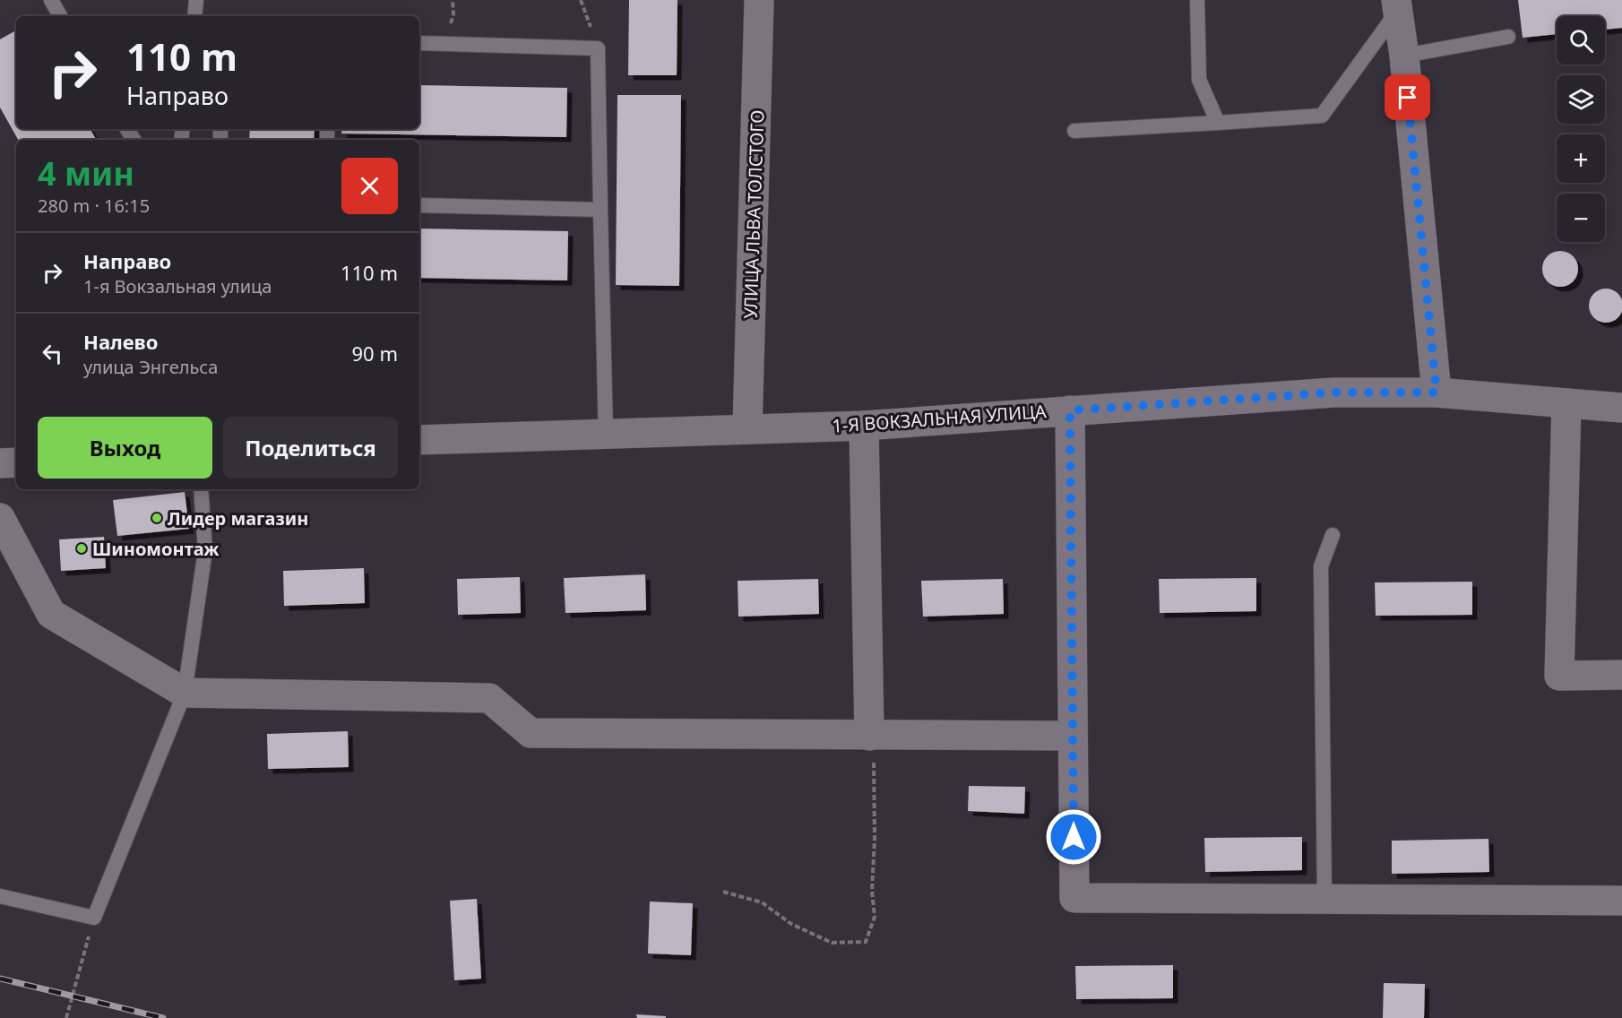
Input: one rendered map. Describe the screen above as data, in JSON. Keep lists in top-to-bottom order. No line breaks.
{"streets":{"street":["УЛИЦА ЛЬВА ТОЛСТОГО","1-Я ВОКЗАЛЬНАЯ УЛИЦА"]},"crossings":[["УЛИЦА ЛЬВА ТОЛСТОГО","1-Я ВОКЗАЛЬНАЯ УЛИЦА"]],"places":["Лидер магазин","Шиномонтаж"],"page":{"map_buttons":["+","−"],"turn":["110 m","Направо"],"heading":["4 мин","280 m · 16:15"],"list":[{"name":"Направо","note":"1-я Вокзальная улица","value":"110 m"},{"name":"Налево","note":"улица Энгельса","value":"90 m"}],"buttons":["Выход","Поделиться"]}}
